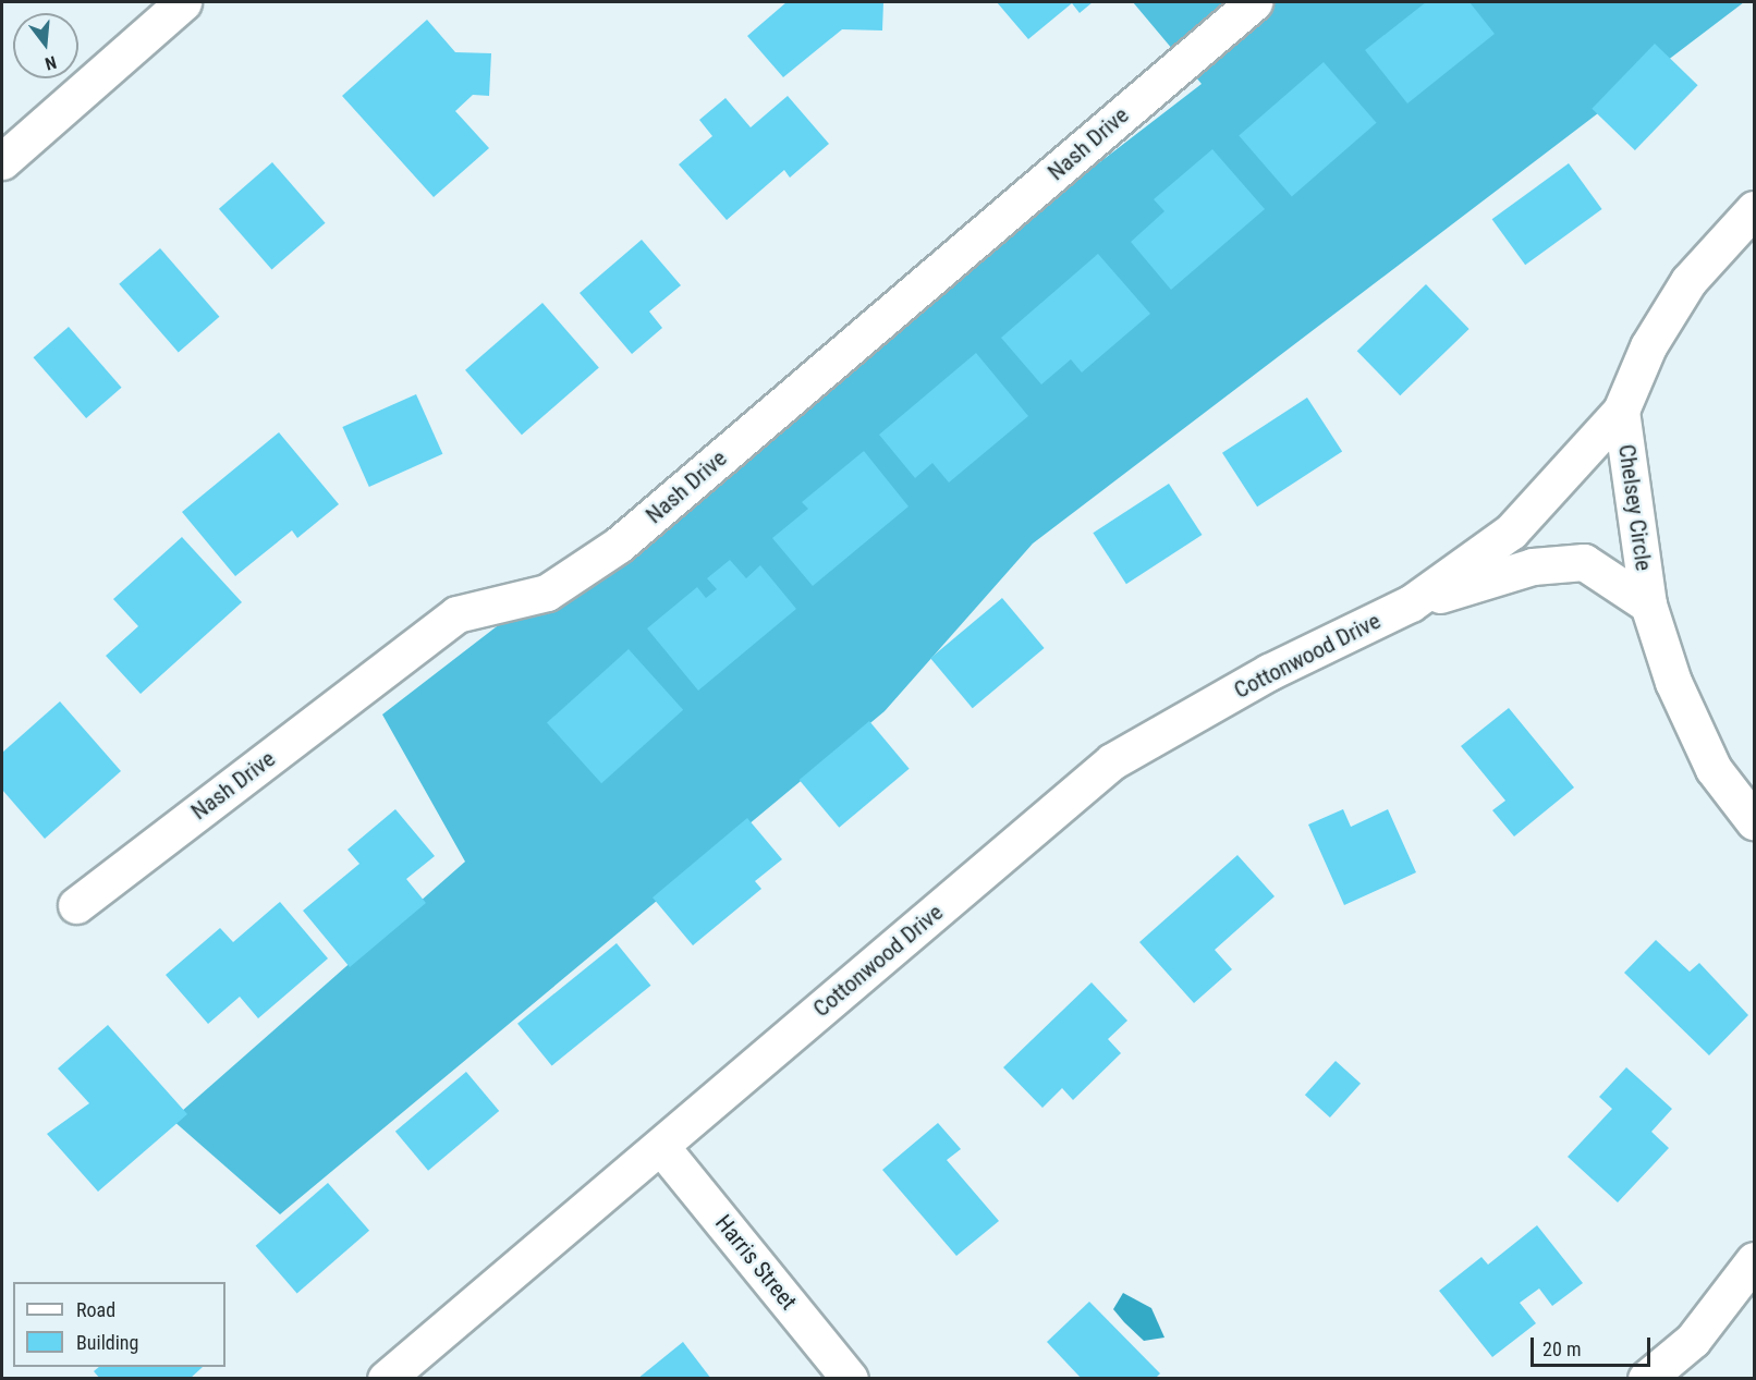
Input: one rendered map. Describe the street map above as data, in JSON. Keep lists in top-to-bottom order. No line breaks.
{"streets":{"street":["Nash Drive","Chelsey Circle","Cottonwood Drive","Harris Street"]},"crossings":[["Chelsey Circle","Cottonwood Drive"],["Cottonwood Drive","Harris Street"]],"legend":["Road","Building"],"scale_bar":"20 m","north":"bottom"}
